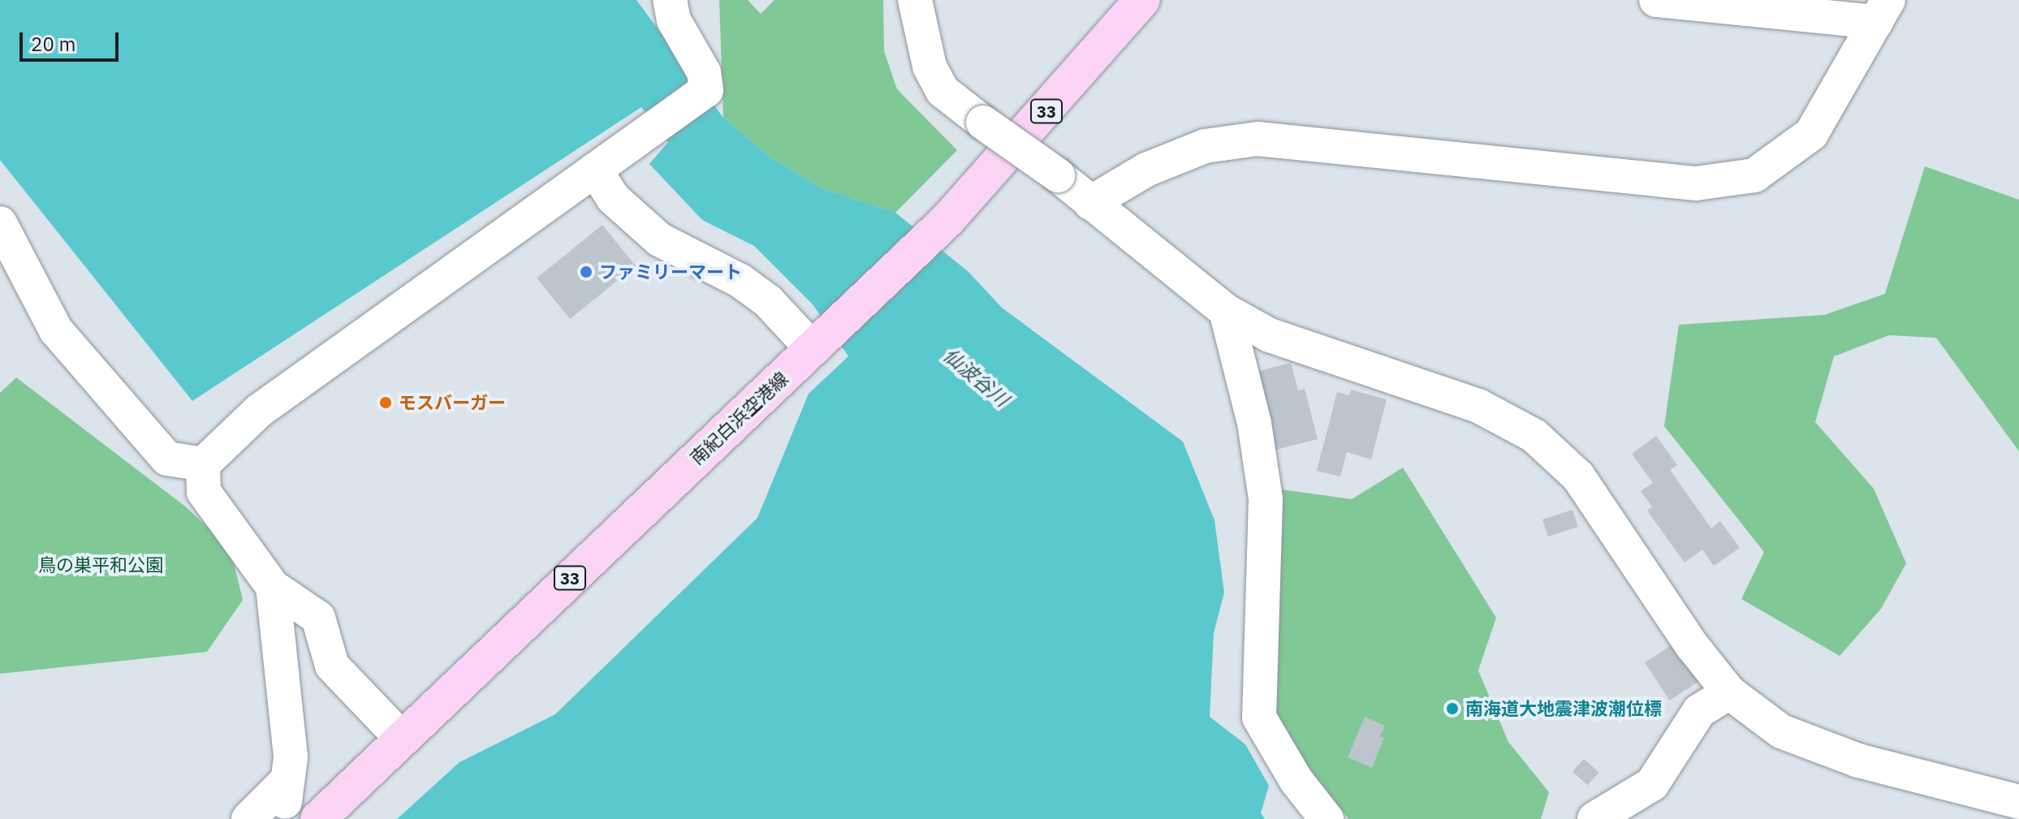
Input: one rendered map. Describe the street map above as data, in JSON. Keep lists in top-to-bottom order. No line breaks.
{"streets":{"main road":["33","南紀白浜空港線"]},"water":["仙波谷川"],"parks":["鳥の巣平和公園"],"places":["ファミリーマート","モスバーガー","南海道大地震津波潮位標"],"scale_bar":"20 m"}
